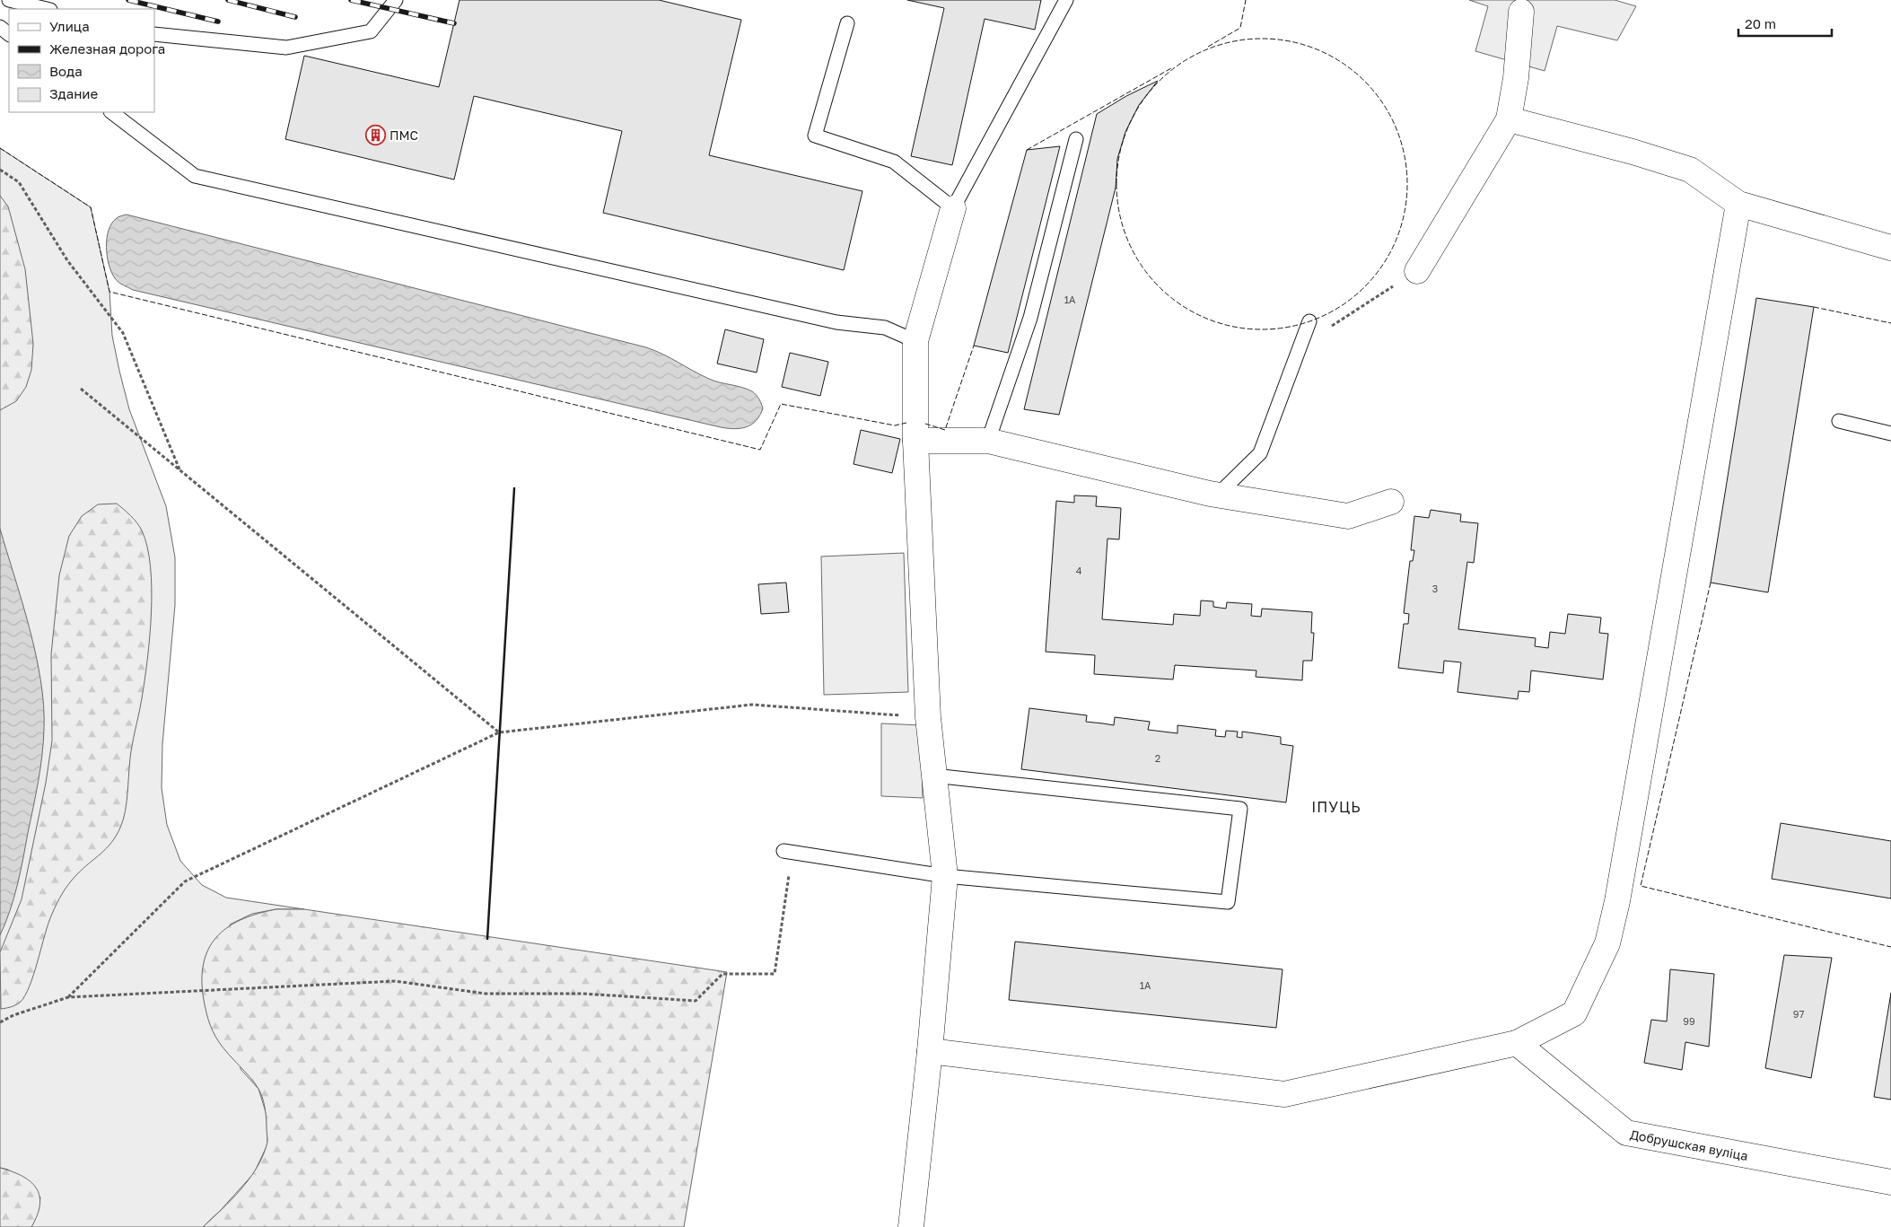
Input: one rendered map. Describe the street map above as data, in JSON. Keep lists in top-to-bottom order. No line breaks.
{"streets":{"street":["Добрушская вуліца"]},"districts":["ІПУЦЬ"],"places":{"building":["ПМС"]},"house_numbers":["1А","4","3","2","1А","97","99"],"legend":["Улица","Железная дорога","Вода","Здание"],"scale_bar":"20 m"}
